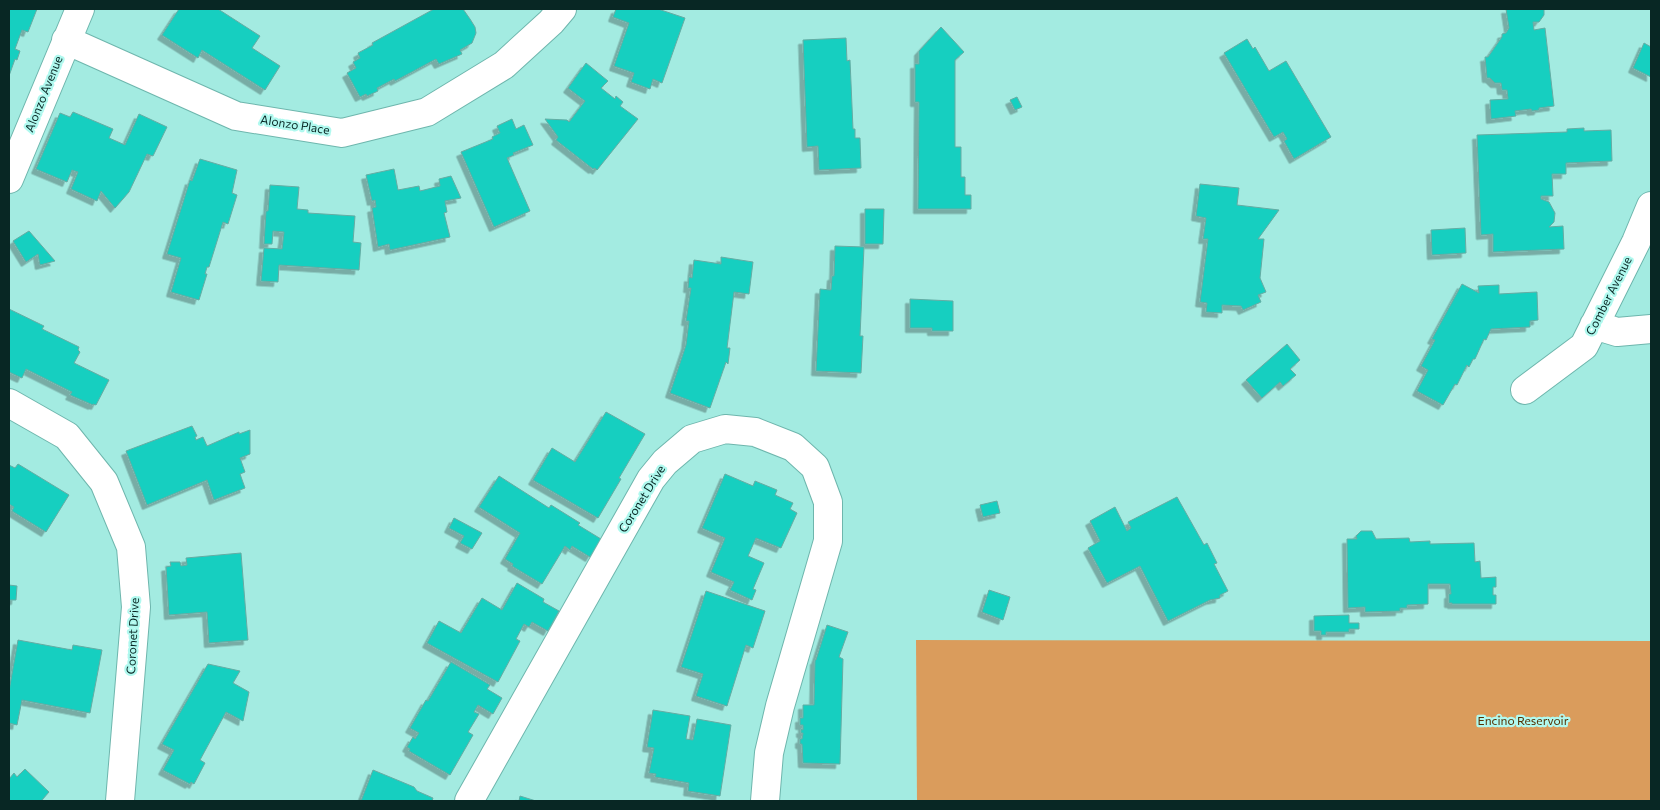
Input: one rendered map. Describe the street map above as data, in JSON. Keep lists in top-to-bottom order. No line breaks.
{"streets":{"street":["Alonzo Avenue","Alonzo Place","Comber Avenue","Coronet Drive"]},"crossings":[["Alonzo Avenue","Alonzo Place"]],"parks":["Encino Reservoir"]}
